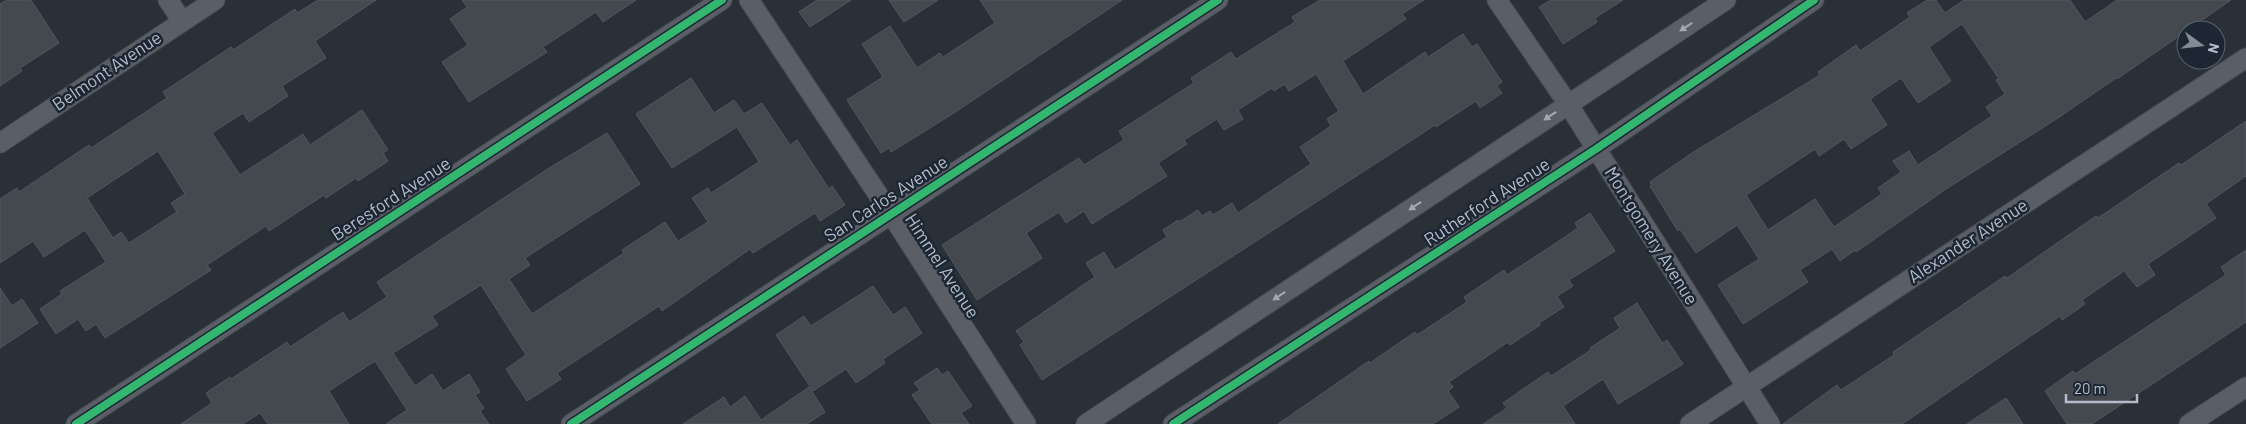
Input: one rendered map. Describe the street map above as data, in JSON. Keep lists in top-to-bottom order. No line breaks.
{"streets":{"street":["Belmont Avenue","Beresford Avenue","San Carlos Avenue","Rutherford Avenue","Montgomery Avenue","Alexander Avenue","Himmel Avenue"]},"crossings":[["San Carlos Avenue","Himmel Avenue"],["Rutherford Avenue","Montgomery Avenue"],["Montgomery Avenue","Alexander Avenue"]],"scale_bar":"20 m","north":"right"}
